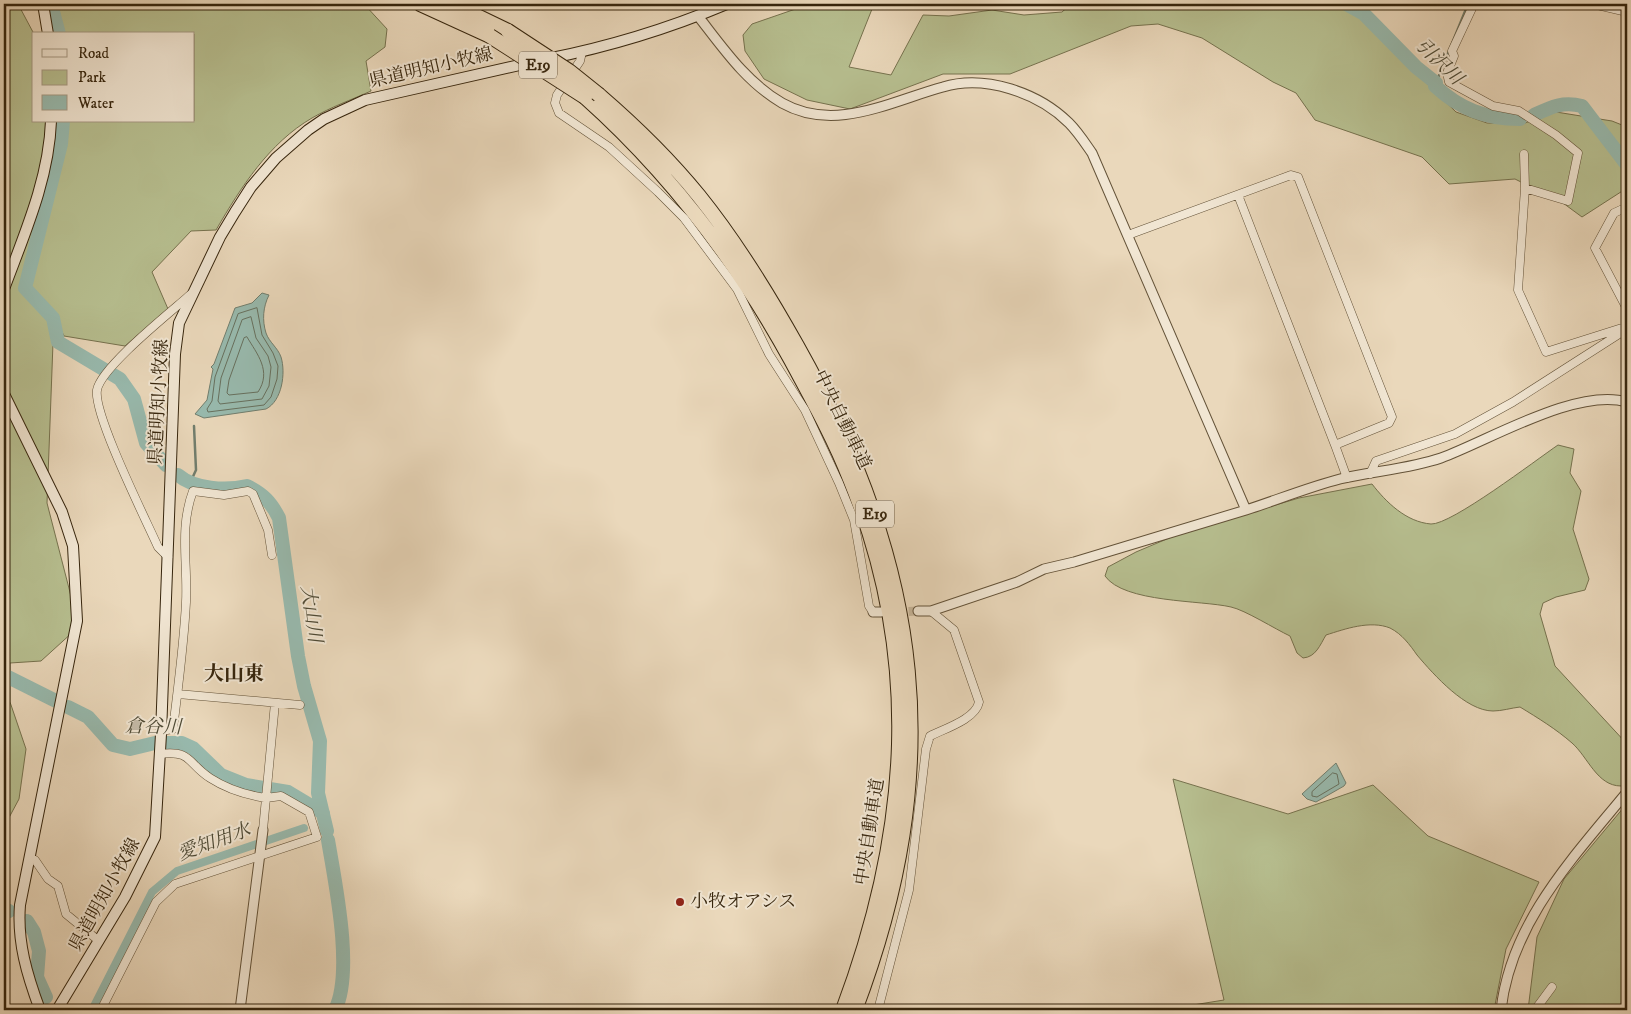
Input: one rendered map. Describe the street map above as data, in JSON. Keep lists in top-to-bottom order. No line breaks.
{"streets":{"highway":["E19","中央自動車道"],"main road":["県道明知小牧線"]},"districts":["大山東"],"water":["引沢川","大山川","倉谷川","愛知用水"],"places":["小牧オアシス"],"legend":["Road","Park","Water"]}
